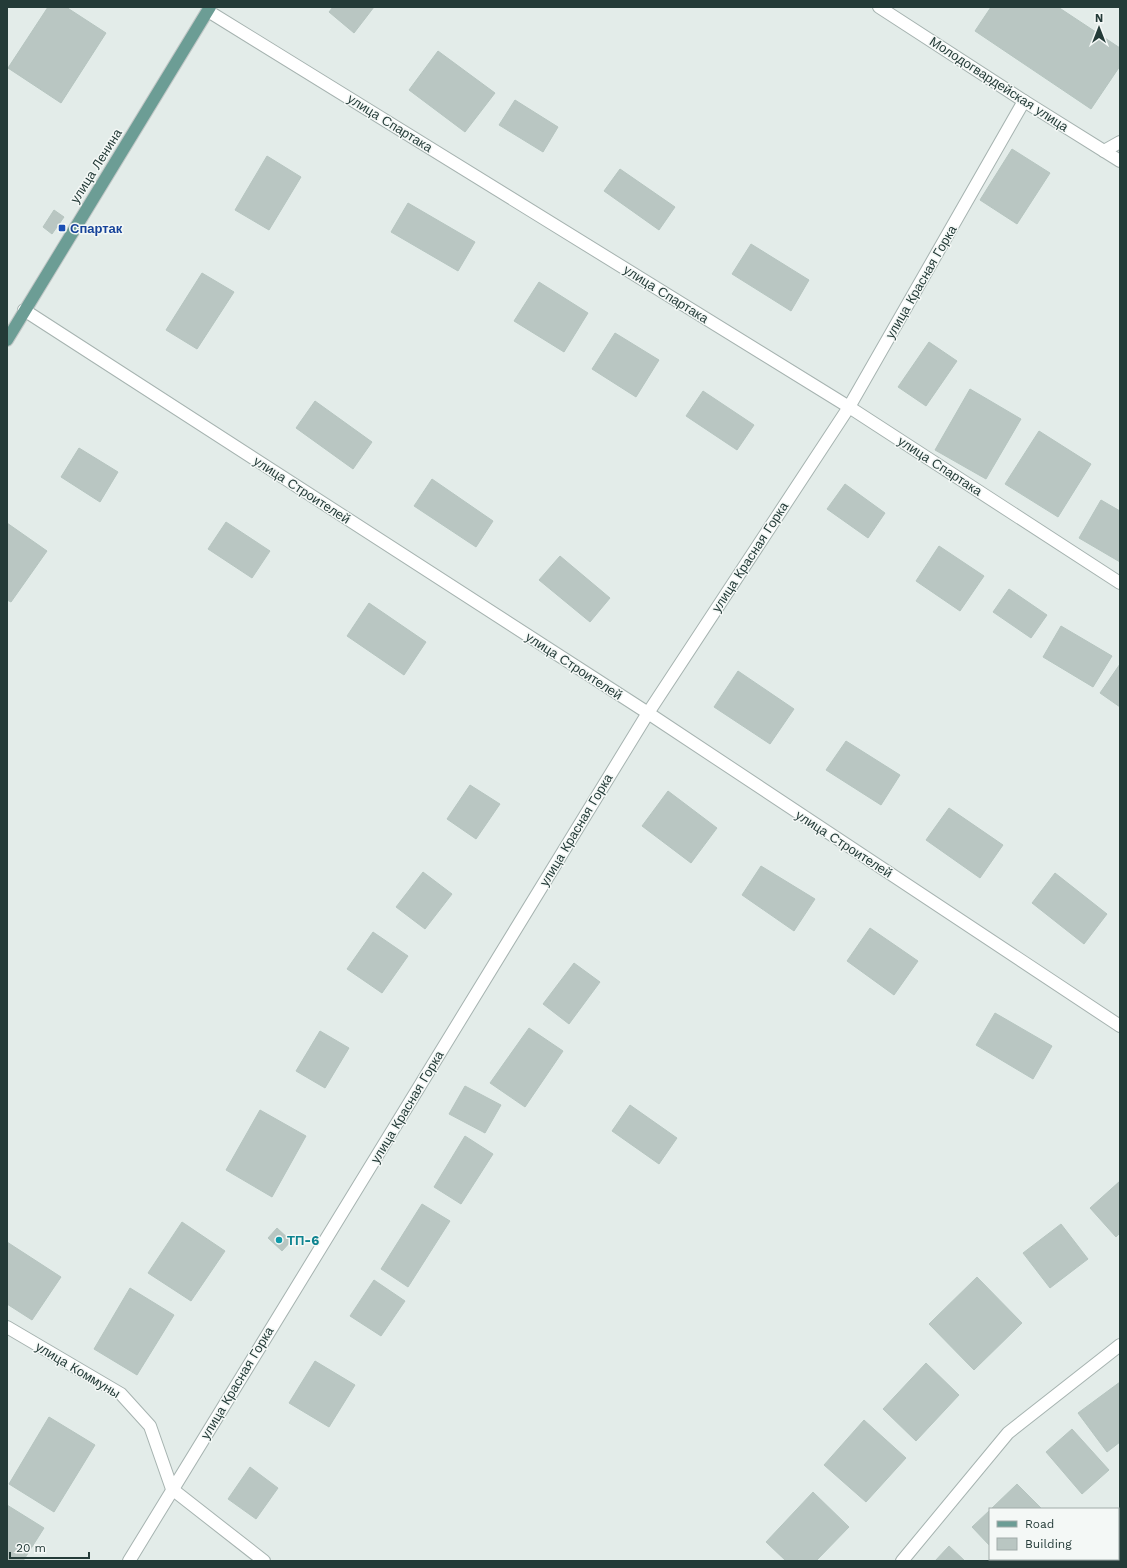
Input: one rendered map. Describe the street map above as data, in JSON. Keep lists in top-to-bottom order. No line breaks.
{"streets":{"main road":["улица Ленина"],"street":["Молодогвардейская улица","улица Спартака","улица Красная Горка","улица Строителей","улица Коммуны"]},"crossings":[["Молодогвардейская улица","улица Красная Горка"],["улица Спартака","улица Ленина"],["улица Спартака","улица Красная Горка"],["улица Ленина","улица Строителей"],["улица Красная Горка","улица Строителей"],["улица Красная Горка","улица Коммуны"]],"places":{"transit":["Спартак"],"other":["ТП-6"]},"legend":["Road","Building"],"scale_bar":"20 m","north":"top"}
